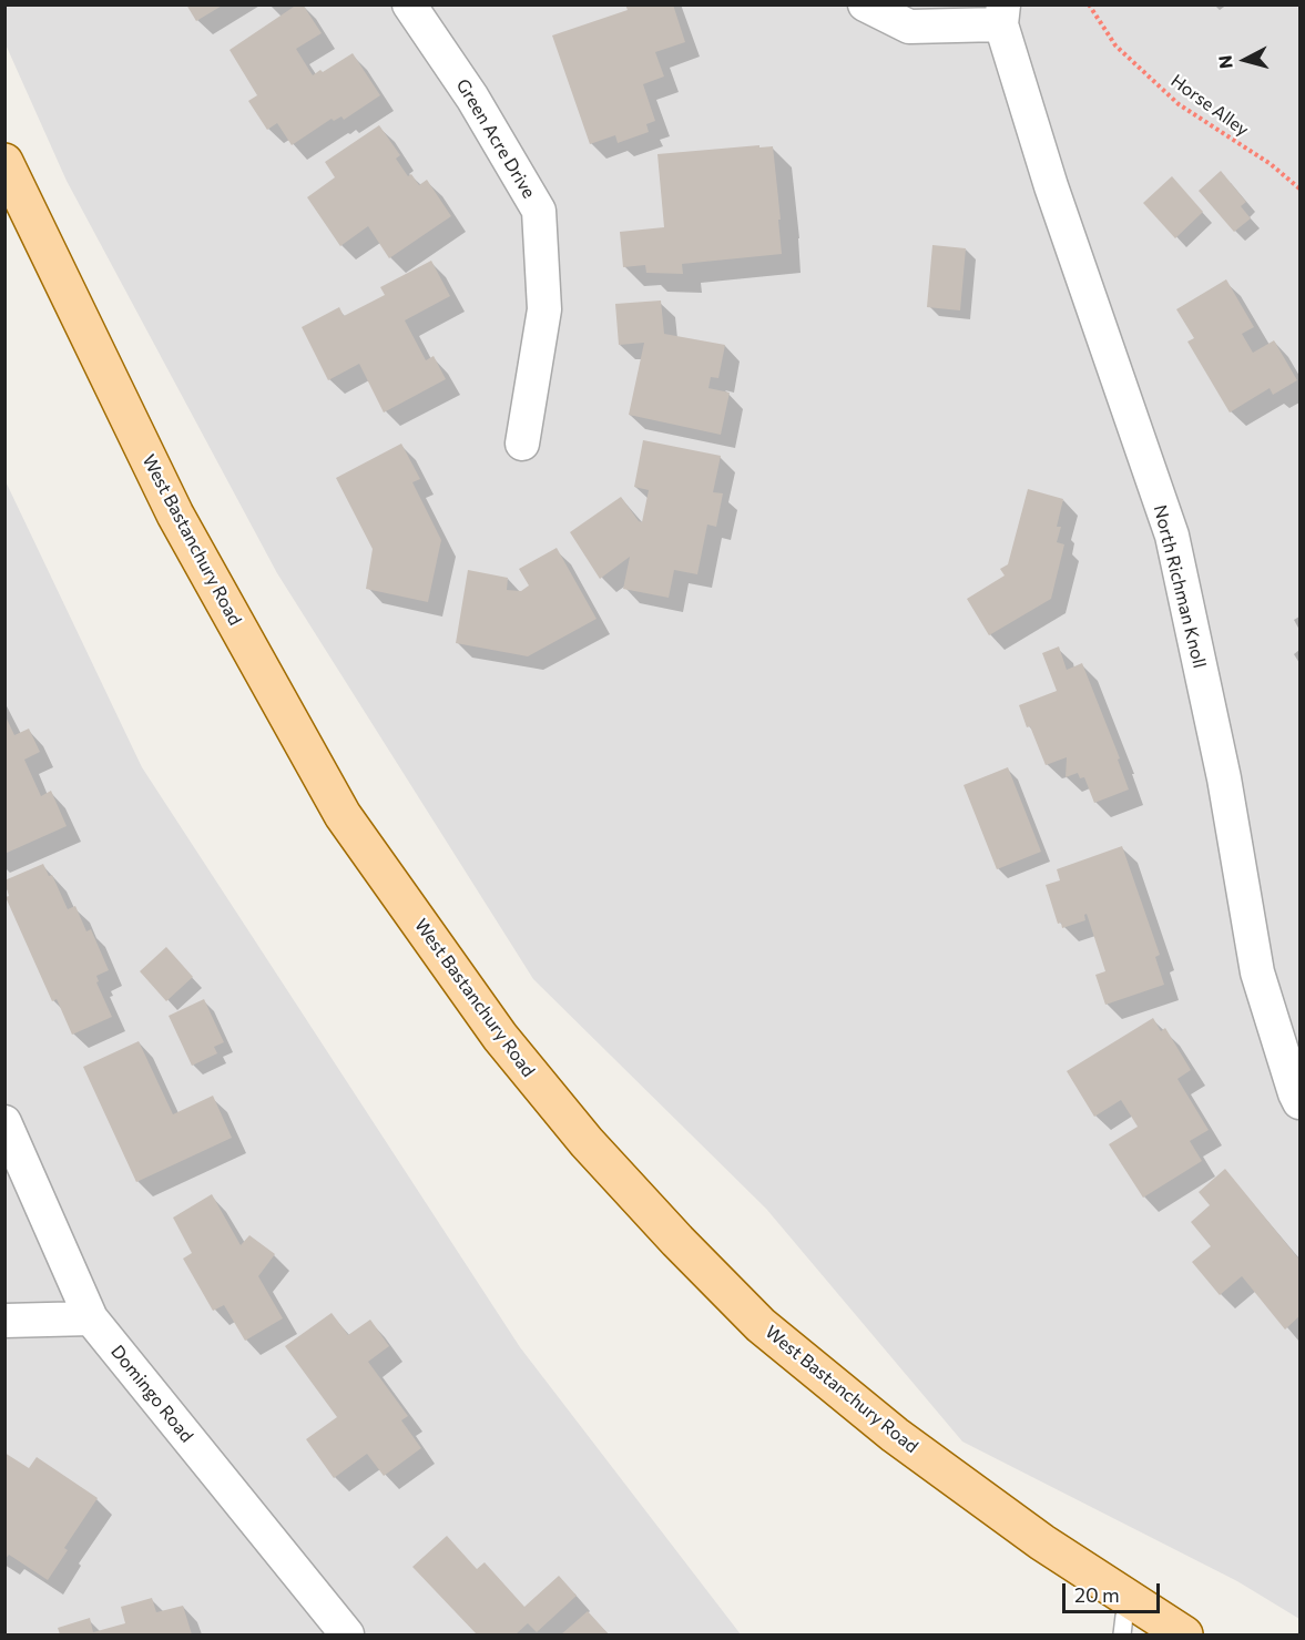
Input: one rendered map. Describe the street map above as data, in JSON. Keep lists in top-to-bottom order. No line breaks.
{"streets":{"main road":["West Bastanchury Road"],"street":["Green Acre Drive","North Richman Knoll","Domingo Road"],"path":["Horse Alley"]},"scale_bar":"20 m","north":"left"}
